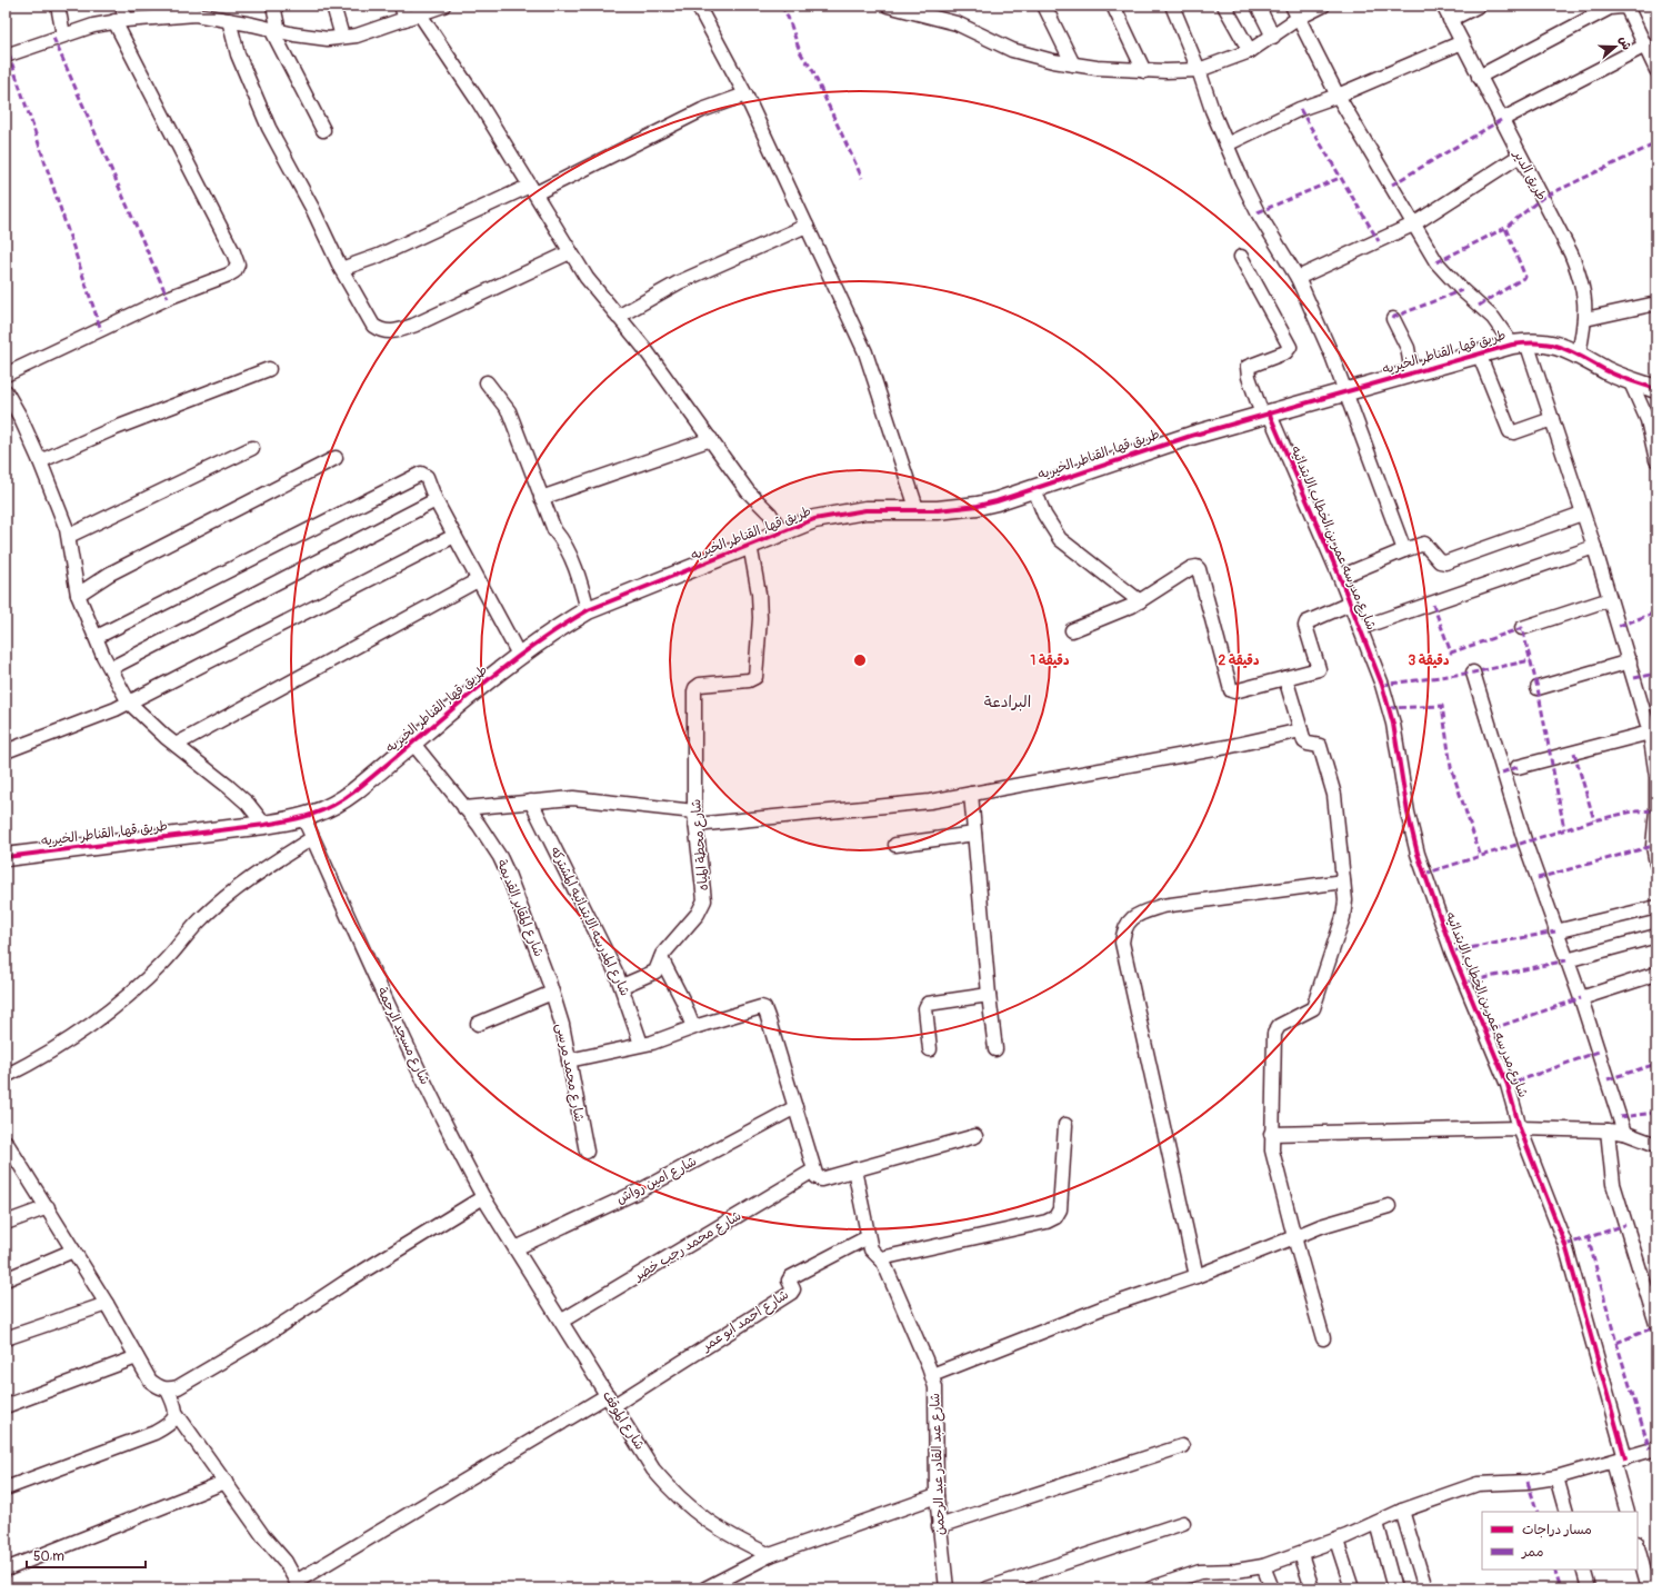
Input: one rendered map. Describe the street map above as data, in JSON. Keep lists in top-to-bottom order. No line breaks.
{"streets":{"street":["طريق الدير","طريق قها, القناطر الخيريه","شارع مدرسه عمر بن الخطاب الابتدائيه","شارع محطة المياه","شارع المقابر القديمة","شارع المدرسه الابتدائيه المشتركه","شارع مسجد الرحمة","شارع محمد مرسى","شارع امين رواش","شارع محمد رجب خضر","شارع احمد ابو عمر","شارع الموقف","شارع عبد القادر عبد الرحمن"]},"crossings":[["طريق الدير","طريق قها, القناطر الخيريه"],["طريق قها, القناطر الخيريه","شارع مدرسه عمر بن الخطاب الابتدائيه"],["طريق قها, القناطر الخيريه","شارع محطة المياه"],["طريق قها, القناطر الخيريه","شارع المقابر القديمة"],["طريق قها, القناطر الخيريه","شارع مسجد الرحمة"],["شارع محطة المياه","شارع المدرسه الابتدائيه المشتركه"],["شارع المقابر القديمة","شارع محمد مرسى"],["شارع مسجد الرحمة","شارع امين رواش"],["شارع مسجد الرحمة","شارع الموقف"],["شارع امين رواش","شارع الموقف"],["شارع محمد رجب خضر","شارع الموقف"],["شارع احمد ابو عمر","شارع الموقف"],["شارع احمد ابو عمر","شارع عبد القادر عبد الرحمن"]],"districts":["البرادعة"],"legend":["مسار دراجات","ممر"],"scale_bar":"50 m","north":"right","rings":["1 دقيقة","2 دقيقة","3 دقيقة"]}
